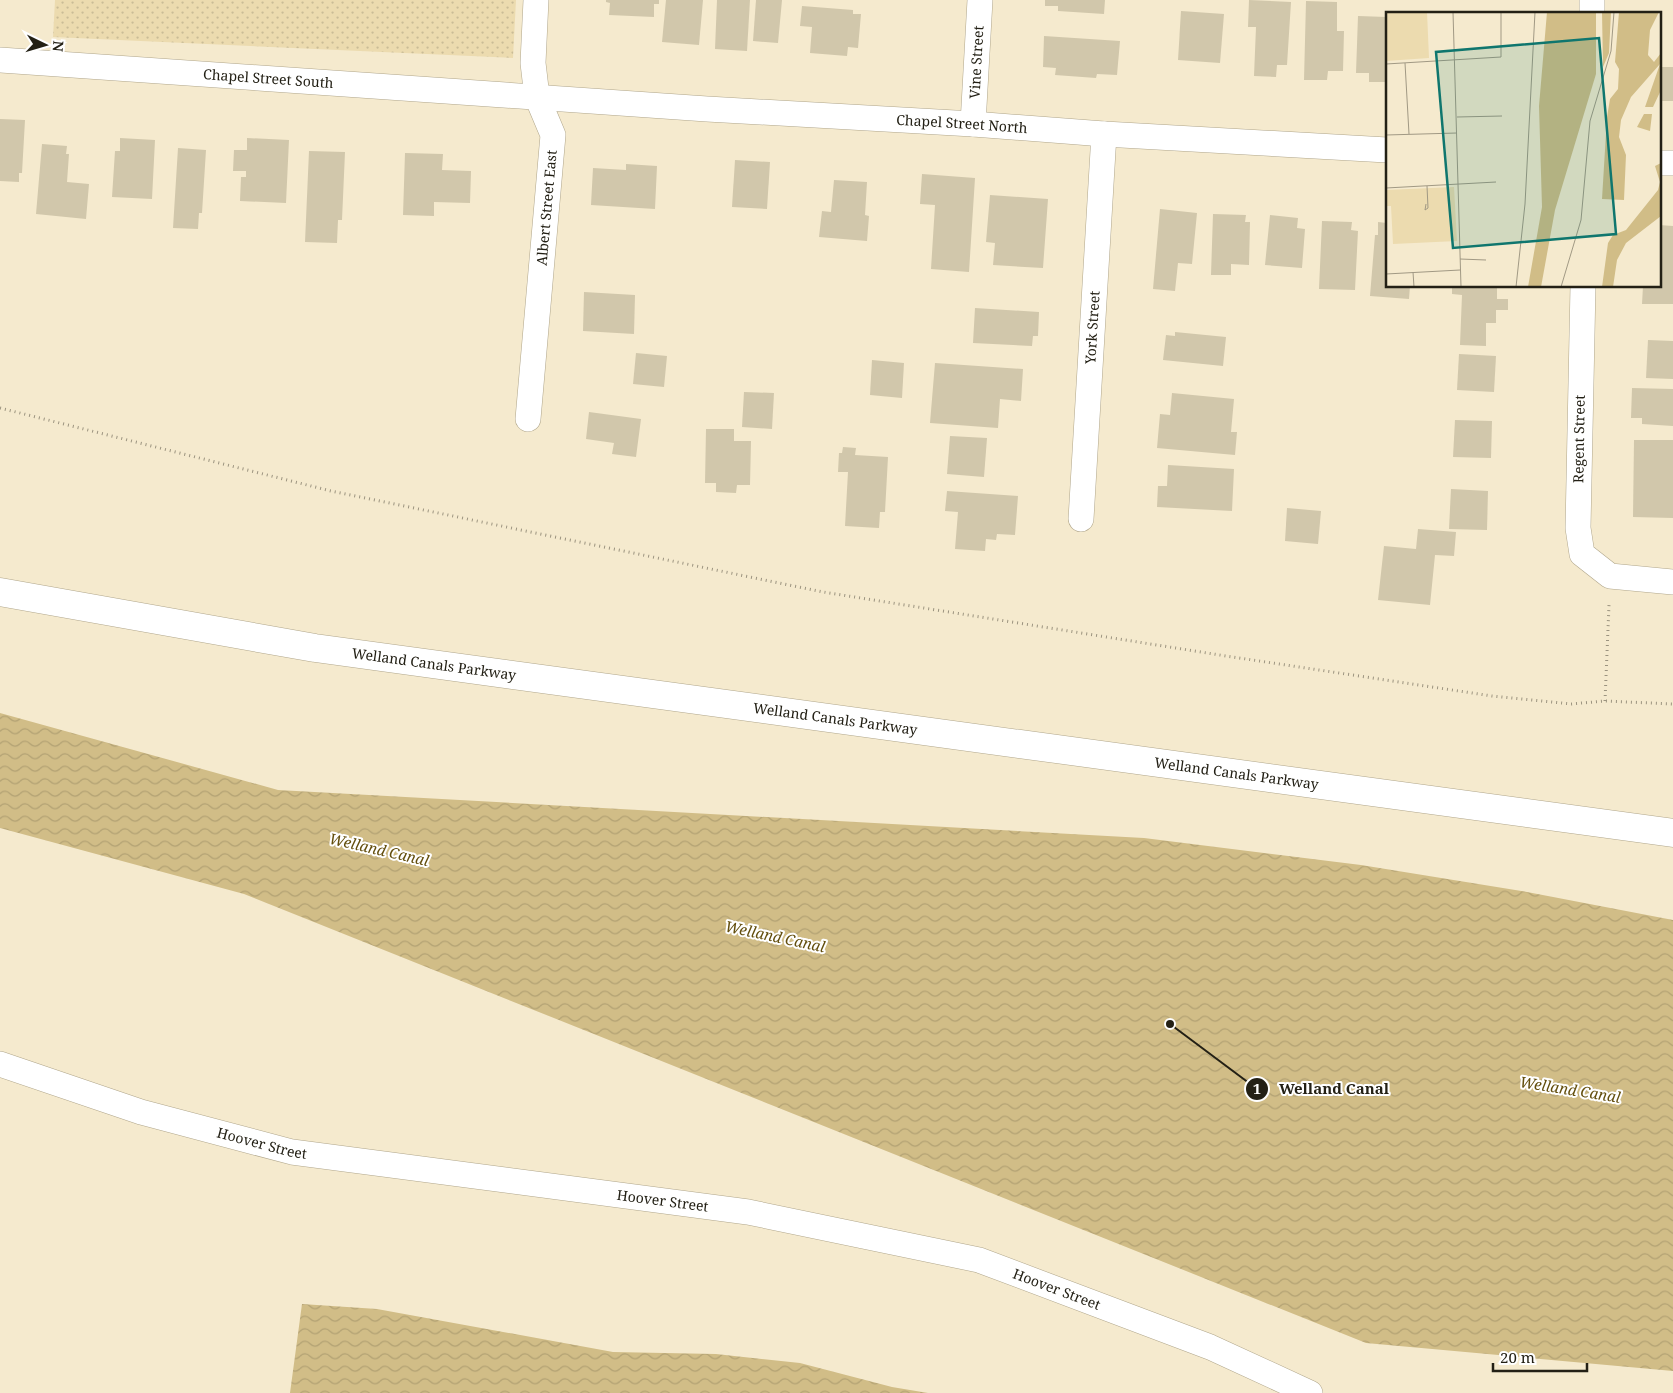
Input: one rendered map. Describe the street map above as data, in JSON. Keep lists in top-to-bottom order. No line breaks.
{"streets":{"street":["Vine Street","Chapel Street South","Chapel Street North","Albert Street East","York Street","Regent Street","Welland Canals Parkway","Hoover Street"]},"crossings":[["Vine Street","Chapel Street North"],["Chapel Street South","Chapel Street North"],["Chapel Street South","Albert Street East"],["Chapel Street North","Albert Street East"],["Chapel Street North","York Street"]],"water":["Welland Canal"],"places":["Welland Canal"],"scale_bar":"20 m","north":"right"}
